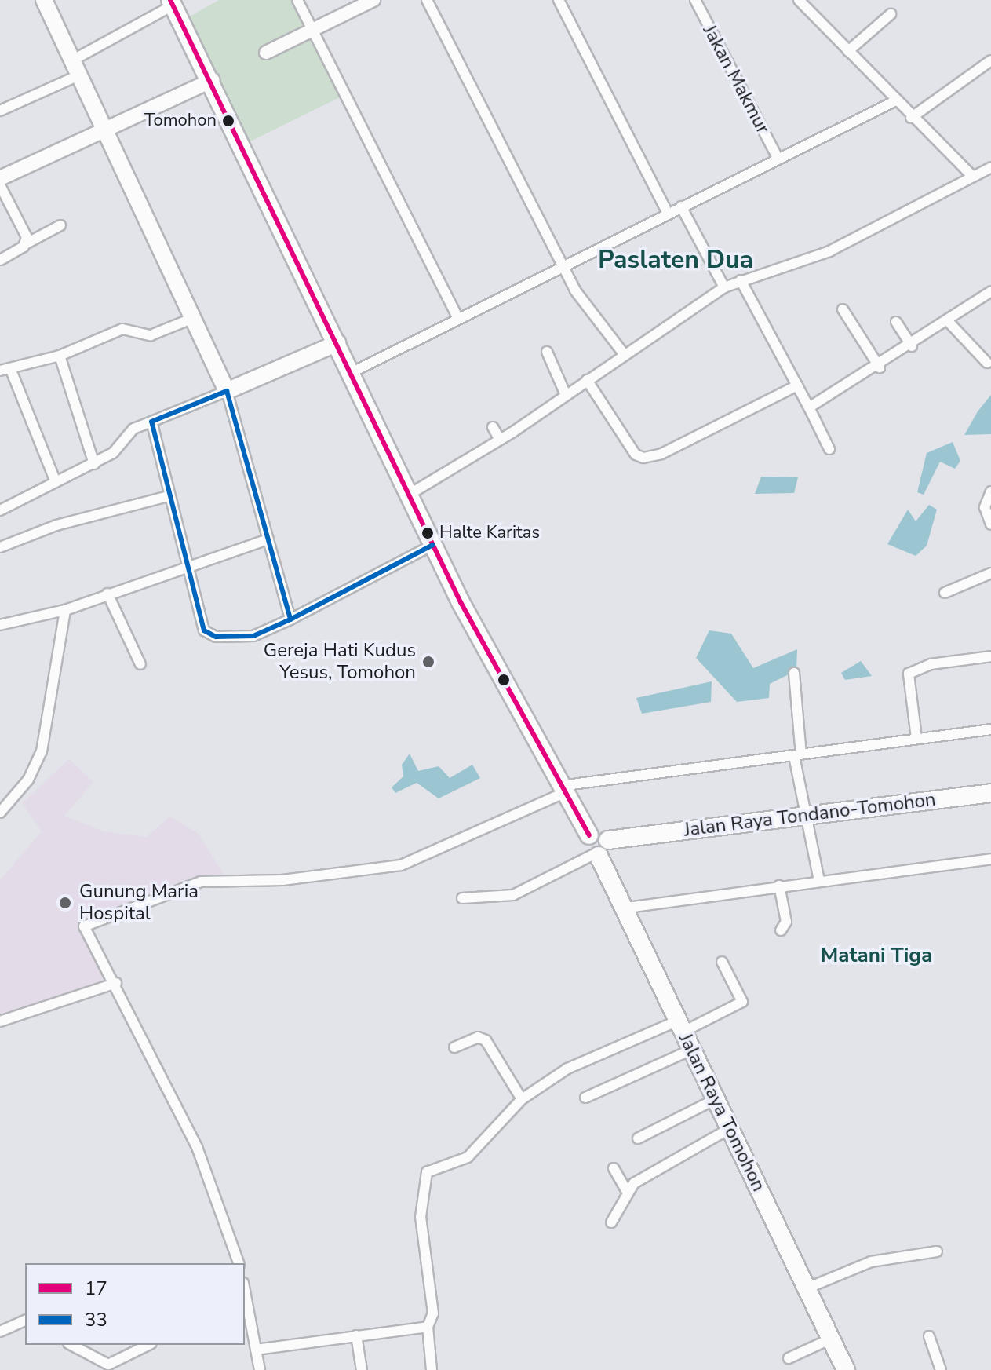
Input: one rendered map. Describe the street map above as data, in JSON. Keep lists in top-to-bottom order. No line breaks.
{"streets":{"highway":["Jalan Raya Tondano-Tomohon","Jalan Raya Tomohon"],"street":["Jakan Makmur"]},"crossings":[["Jalan Raya Tondano-Tomohon","Jalan Raya Tomohon"]],"districts":["Paslaten Dua","Matani Tiga"],"places":["Tomohon","Halte Karitas","Gereja Hati Kudus Yesus, Tomohon","Gunung Maria Hospital"],"lines":["transit line 17","transit line 33"],"legend":["17","33"]}
